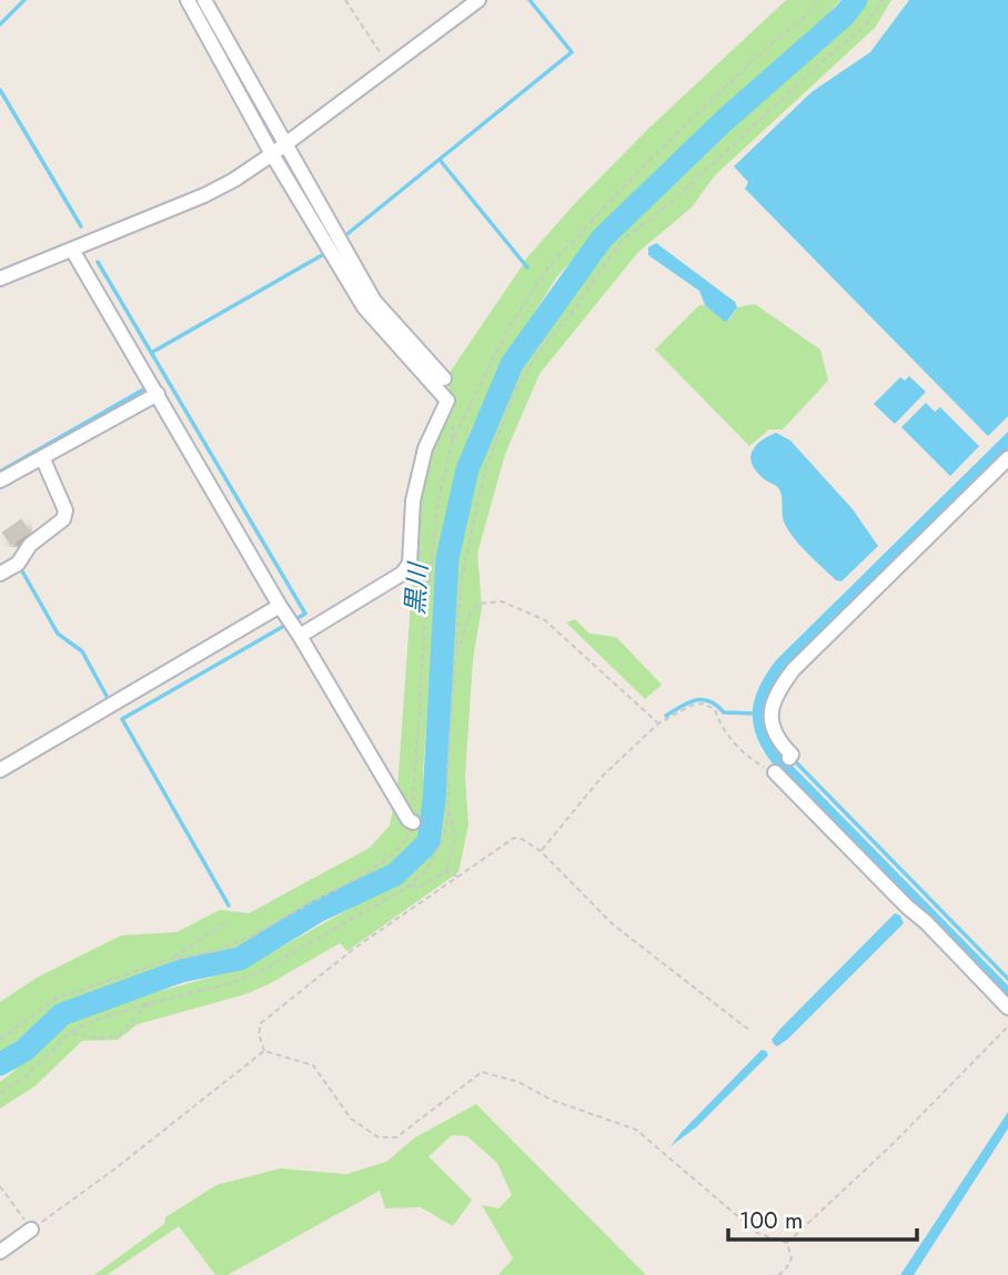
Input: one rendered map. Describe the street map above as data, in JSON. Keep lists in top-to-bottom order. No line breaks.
{"water":["黒川"],"scale_bar":"100 m"}
